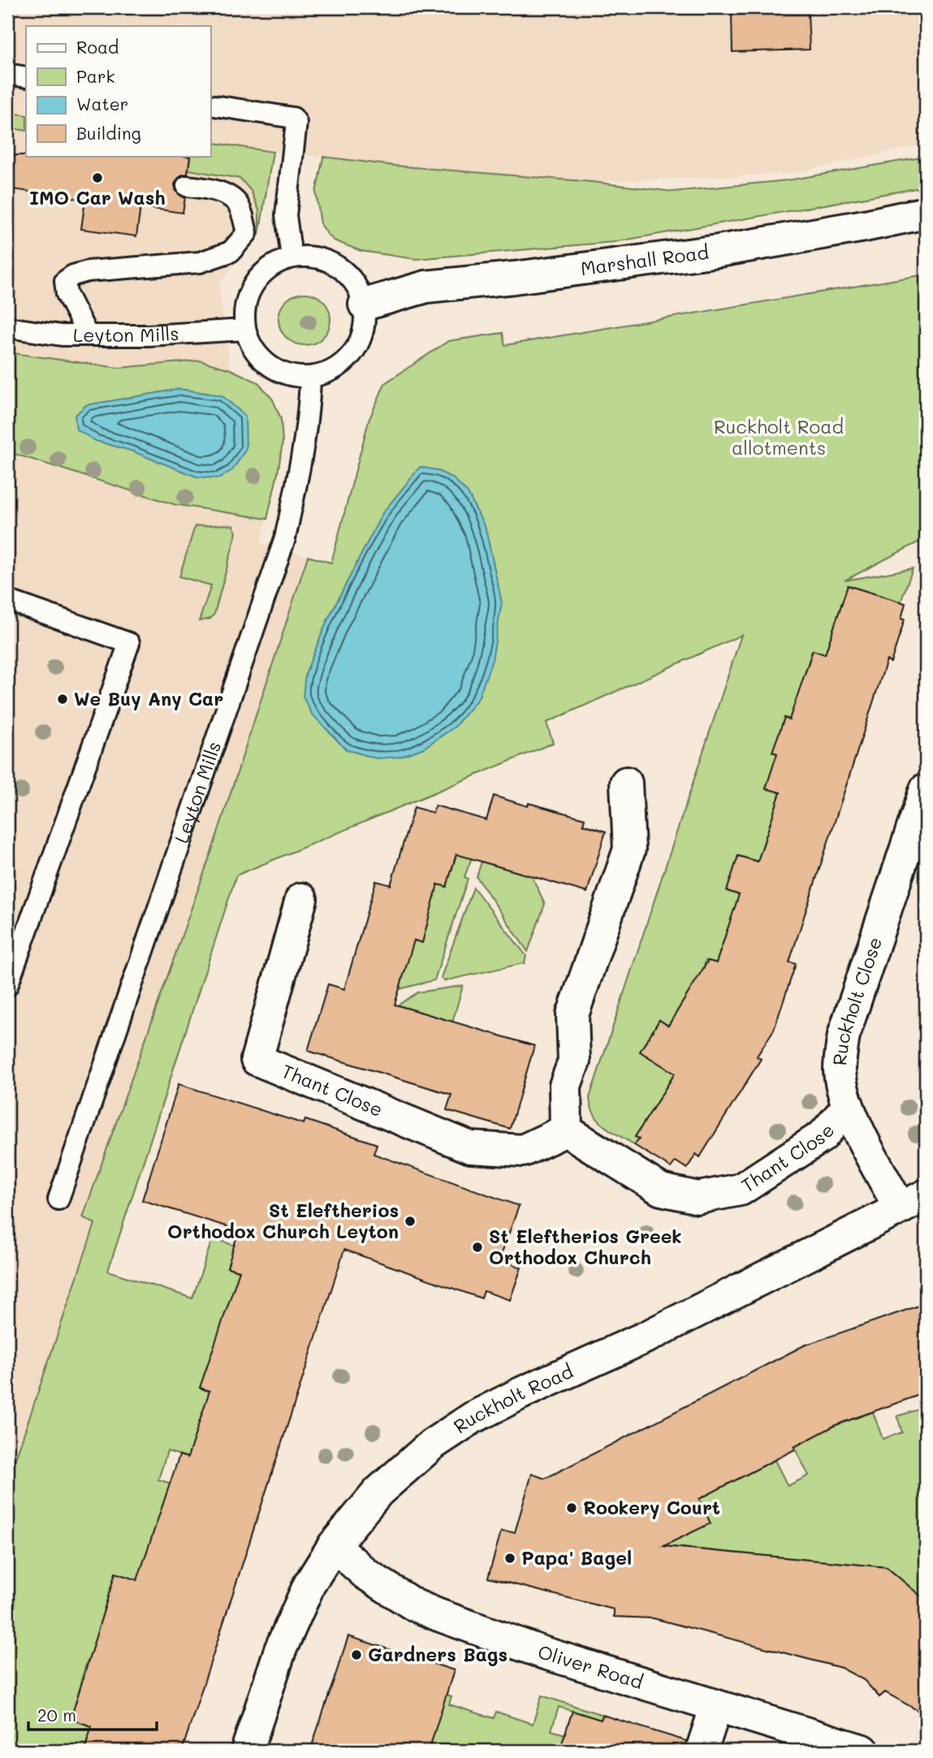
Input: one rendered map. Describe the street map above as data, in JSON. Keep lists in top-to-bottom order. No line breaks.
{"streets":{"street":["Marshall Road","Ruckholt Close","Thant Close","Ruckholt Road","Oliver Road"],"lane":["Leyton Mills"]},"crossings":[["Marshall Road","Leyton Mills"],["Ruckholt Close","Thant Close"],["Ruckholt Close","Ruckholt Road"],["Ruckholt Road","Oliver Road"]],"parks":["Ruckholt Road allotments"],"places":["IMO Car Wash","We Buy Any Car","St Eleftherios Orthodox Church Leyton","St Eleftherios Greek Orthodox Church","Rookery Court","Papa' Bagel","Gardners Bags"],"legend":["Road","Park","Water","Building"],"scale_bar":"20 m"}
